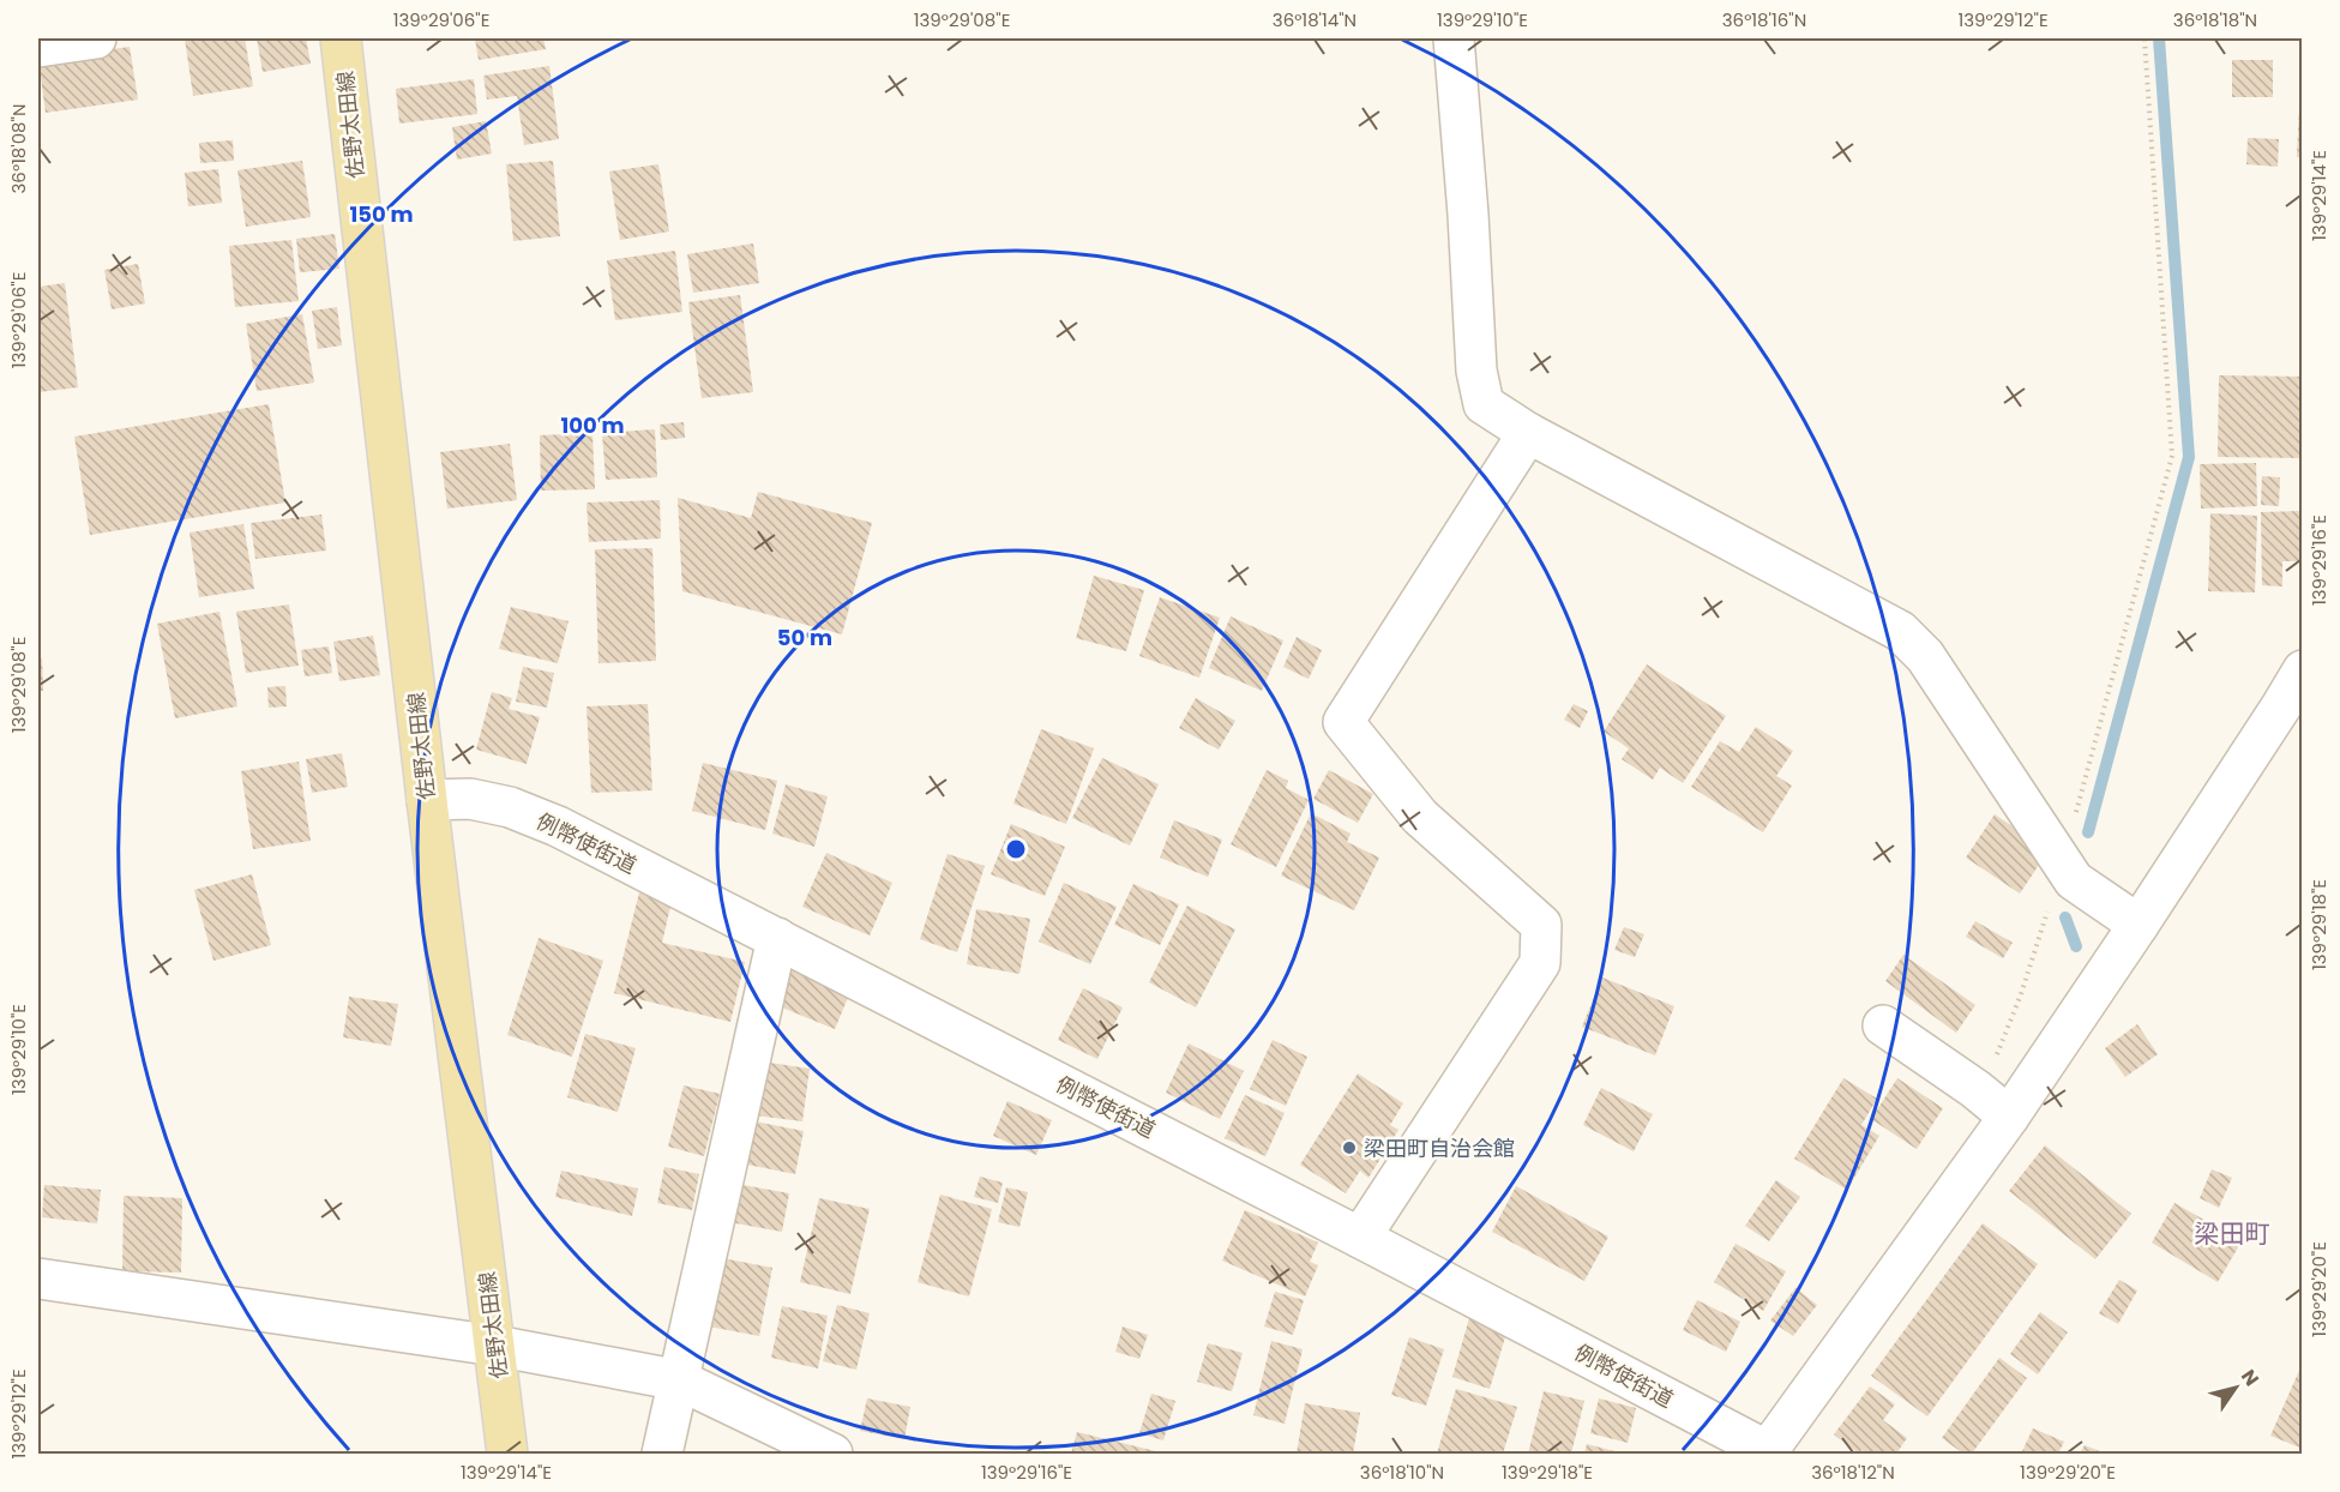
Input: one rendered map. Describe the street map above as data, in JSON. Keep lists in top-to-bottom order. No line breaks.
{"streets":{"main road":["佐野太田線"],"street":["例幣使街道"]},"crossings":[["佐野太田線","例幣使街道"]],"districts":["梁田町"],"places":["梁田町自治会館"],"north":"top right","coordinates":["139°29'06\"E","139°29'08\"E","36°18'14\"N","139°29'10\"E","36°18'16\"N","139°29'12\"E","36°18'18\"N","36°18'08\"N","139°29'14\"E","139°29'16\"E","139°29'18\"E","139°29'20\"E","36°18'10\"N","36°18'12\"N"],"rings":["150 m","100 m","50 m"]}
